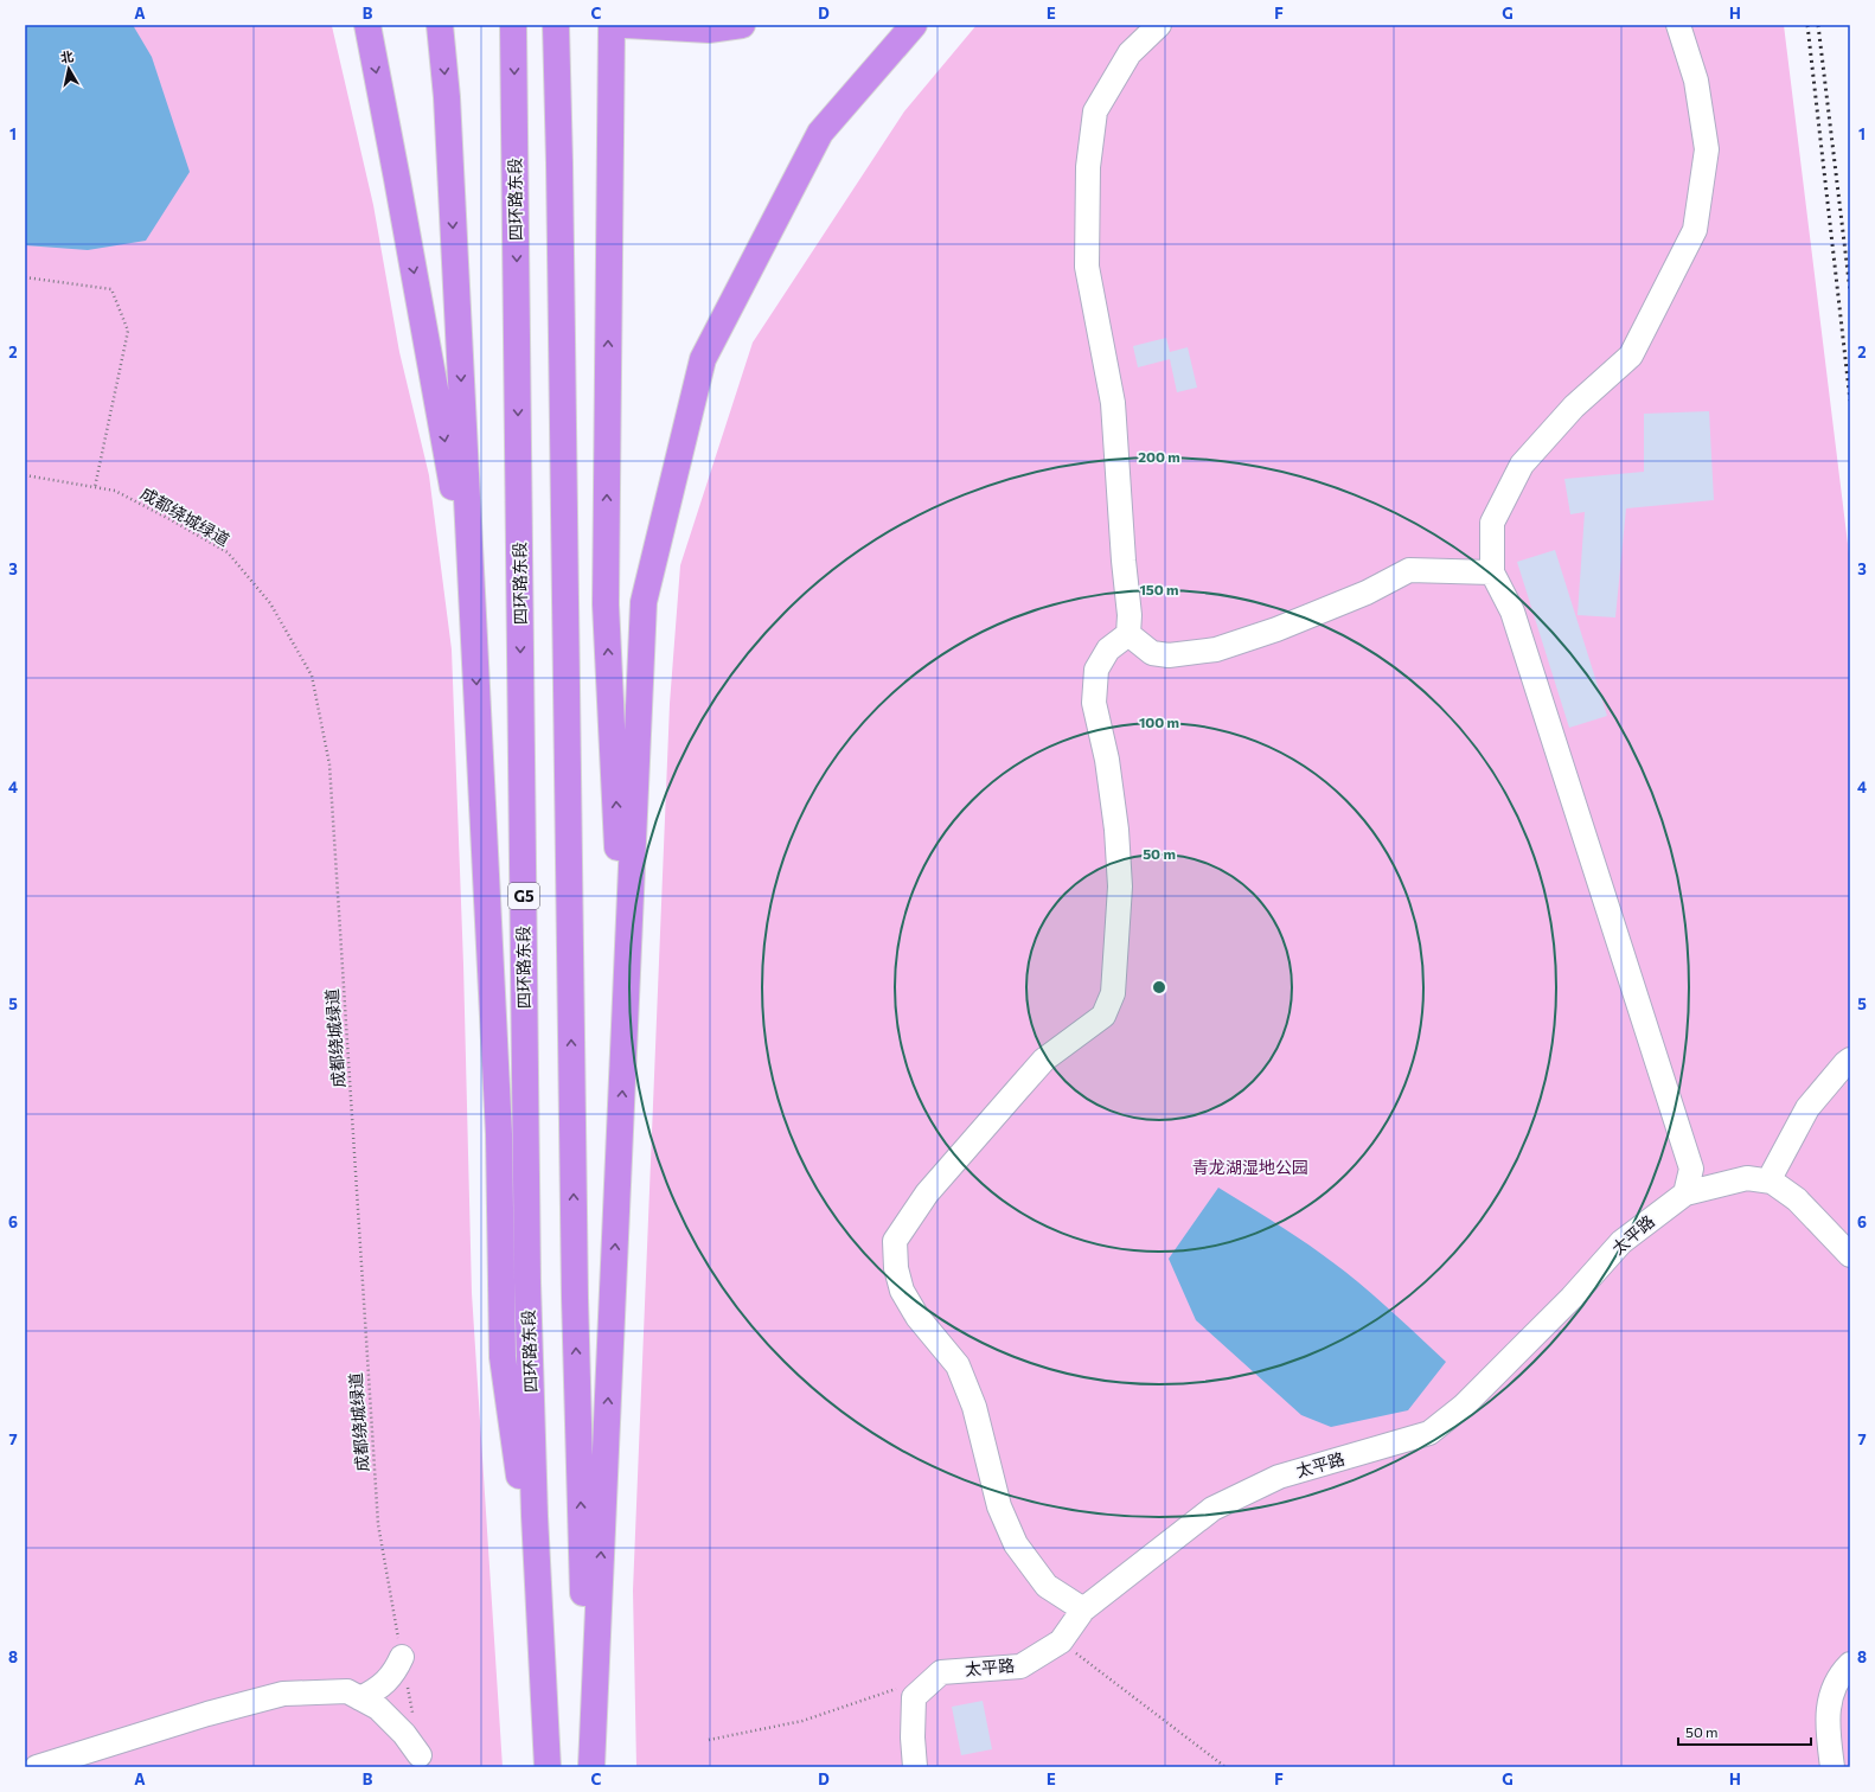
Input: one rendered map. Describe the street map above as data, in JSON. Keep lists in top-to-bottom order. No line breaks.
{"streets":{"highway":["四环路东段","G5"],"street":["太平路"],"path":["成都绕城绿道"]},"parks":["青龙湖湿地公园"],"scale_bar":"50 m","north":"top","grid":{"columns":["A","B","C","D","E","F","G","H"],"rows":["1","2","3","4","5","6","7","8"]},"rings":["200 m","150 m","100 m","50 m"]}
